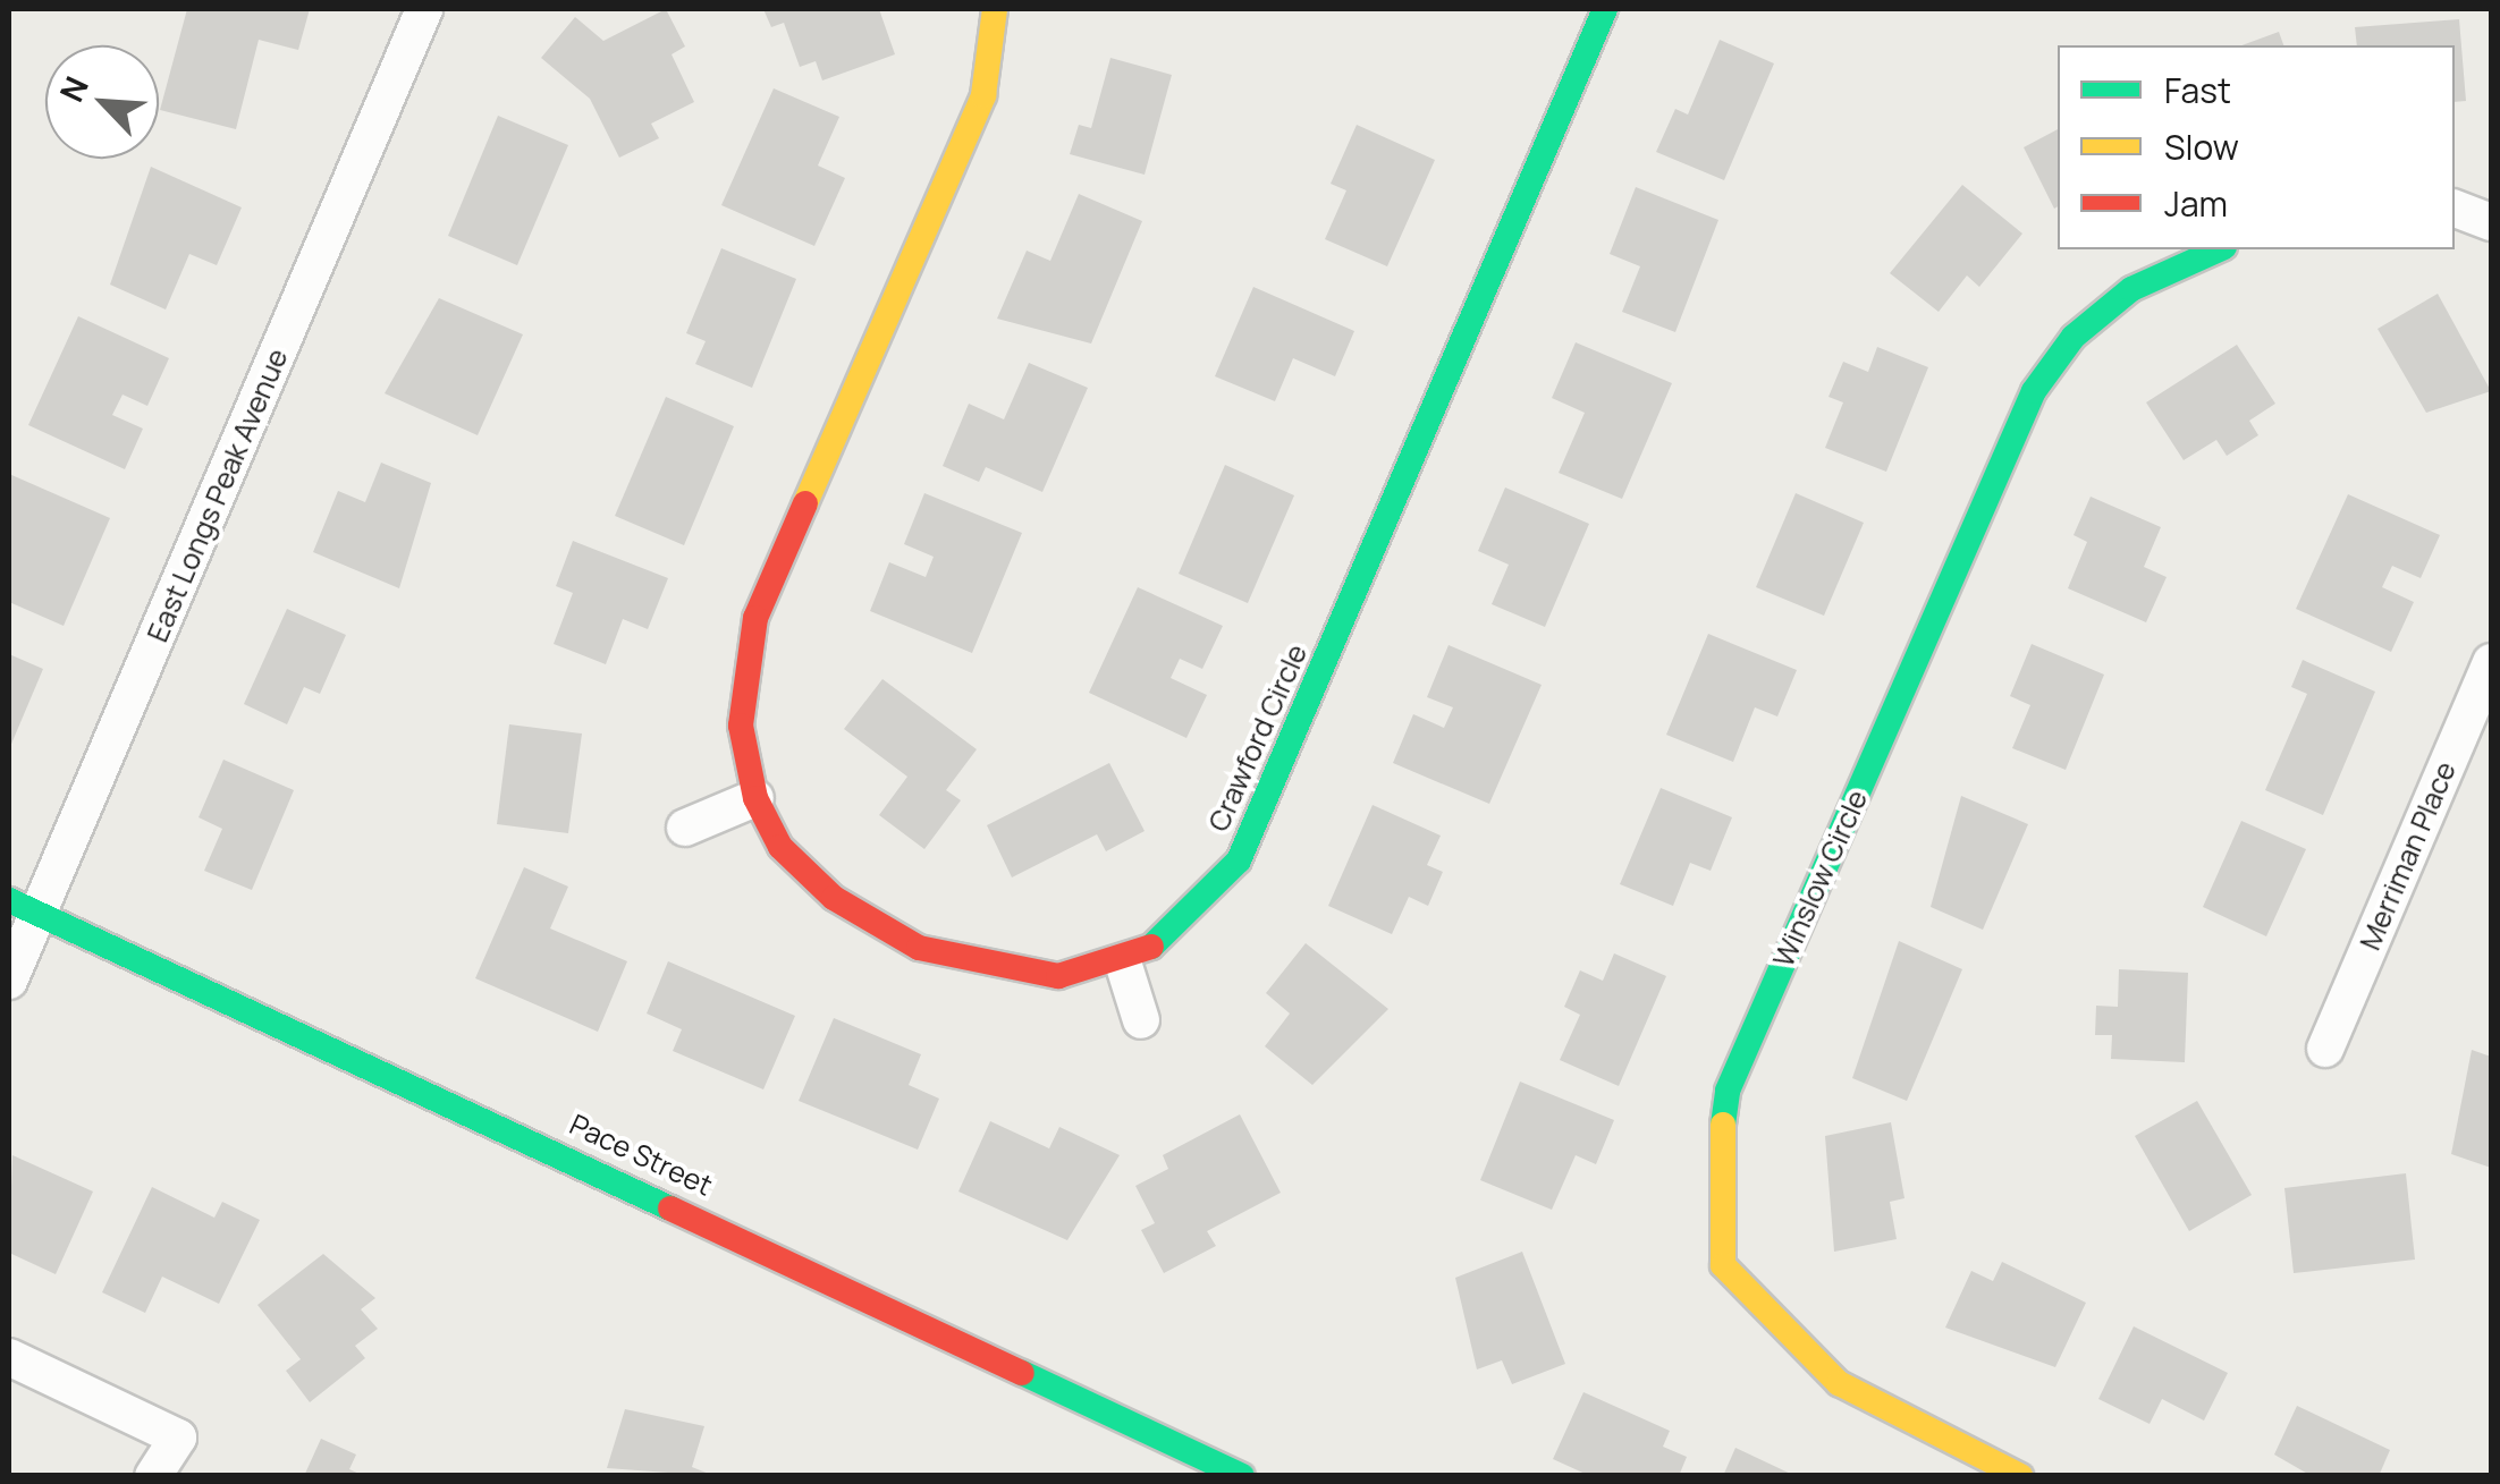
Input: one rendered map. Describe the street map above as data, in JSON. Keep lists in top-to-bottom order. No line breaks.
{"streets":{"street":["East Longs Peak Avenue","Crawford Circle","Merriman Place","Winslow Circle","Pace Street"]},"crossings":[["East Longs Peak Avenue","Pace Street"]],"legend":["Fast","Slow","Jam"],"north":"top left"}
